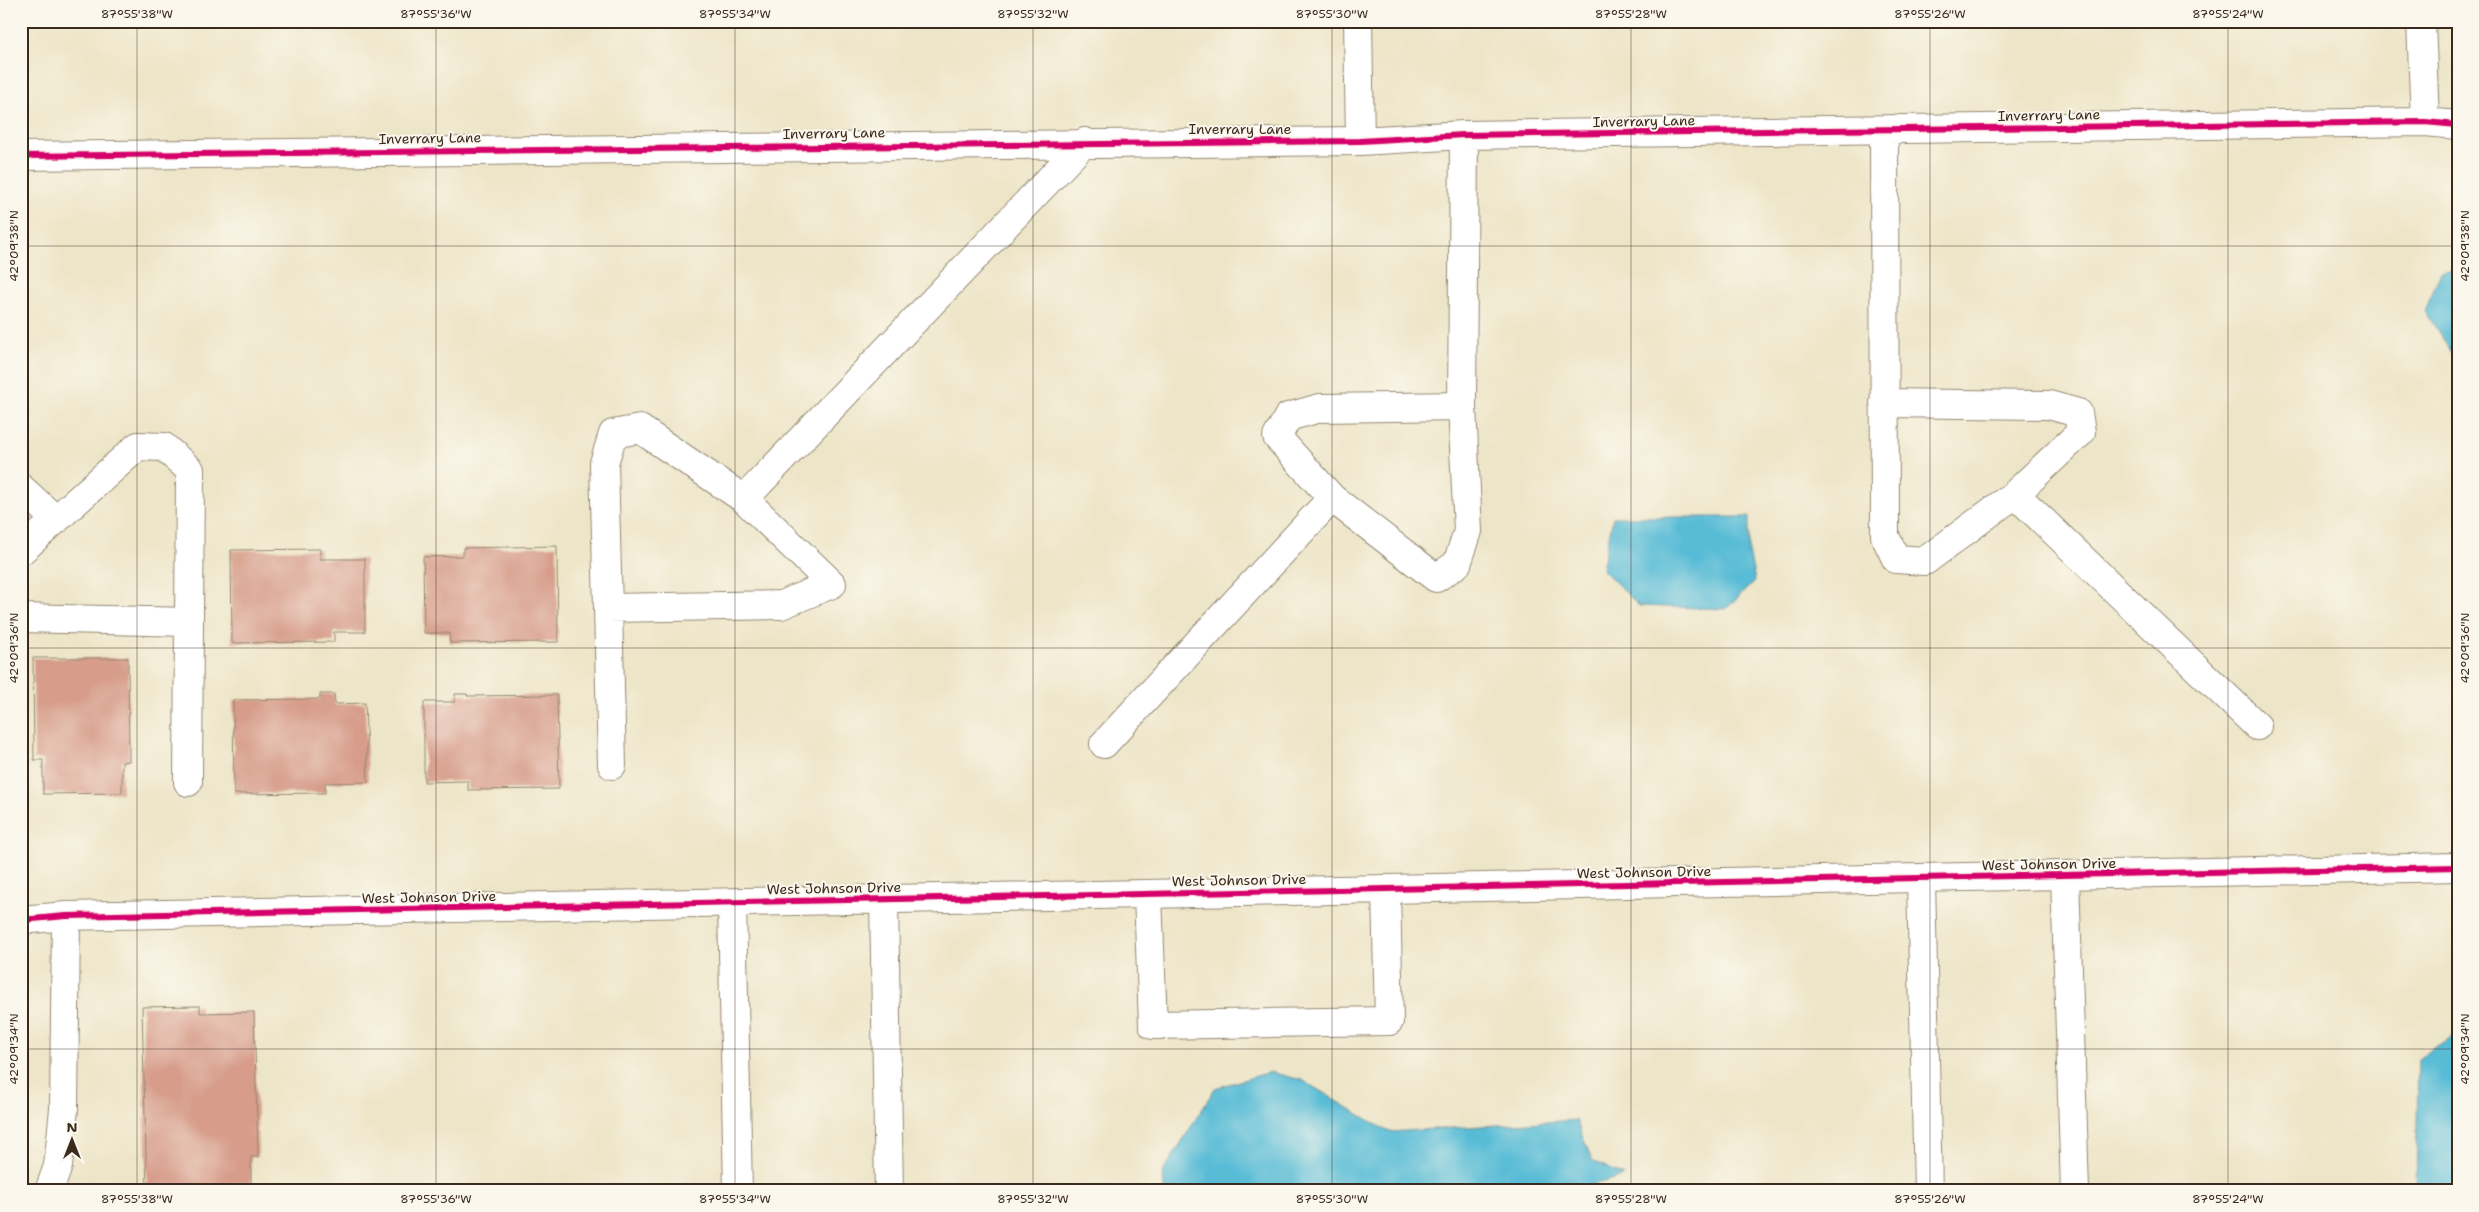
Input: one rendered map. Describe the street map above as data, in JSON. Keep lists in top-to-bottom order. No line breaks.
{"streets":{"street":["Inverrary Lane","West Johnson Drive"]},"north":"top","coordinates":["87°55'38\"W","87°55'36\"W","87°55'34\"W","87°55'32\"W","87°55'30\"W","87°55'28\"W","87°55'26\"W","87°55'24\"W","42°09'38\"N","42°09'36\"N","42°09'34\"N"]}
